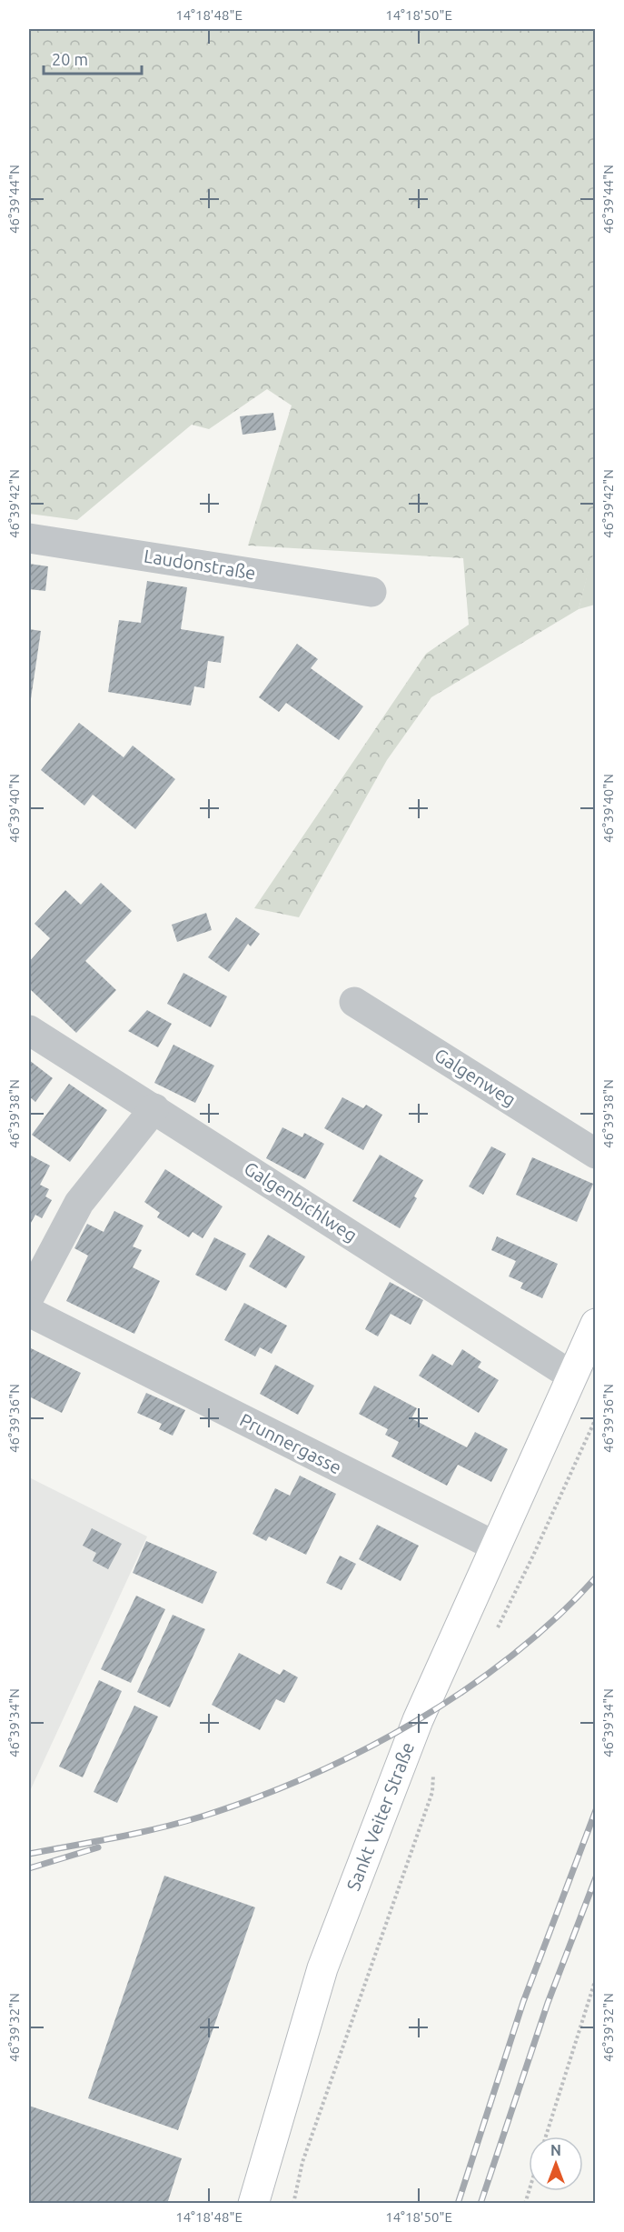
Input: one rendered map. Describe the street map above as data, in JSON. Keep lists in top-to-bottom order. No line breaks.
{"streets":{"main road":["Sankt Veiter Straße"],"street":["Laudonstraße","Galgenweg","Galgenbichlweg","Prunnergasse"]},"crossings":[["Galgenbichlweg","Sankt Veiter Straße"],["Prunnergasse","Sankt Veiter Straße"]],"scale_bar":"20 m","north":"top","coordinates":["14°18'48\"E","14°18'50\"E","46°39'44\"N","46°39'42\"N","46°39'40\"N","46°39'38\"N","46°39'36\"N","46°39'34\"N","46°39'32\"N"]}
